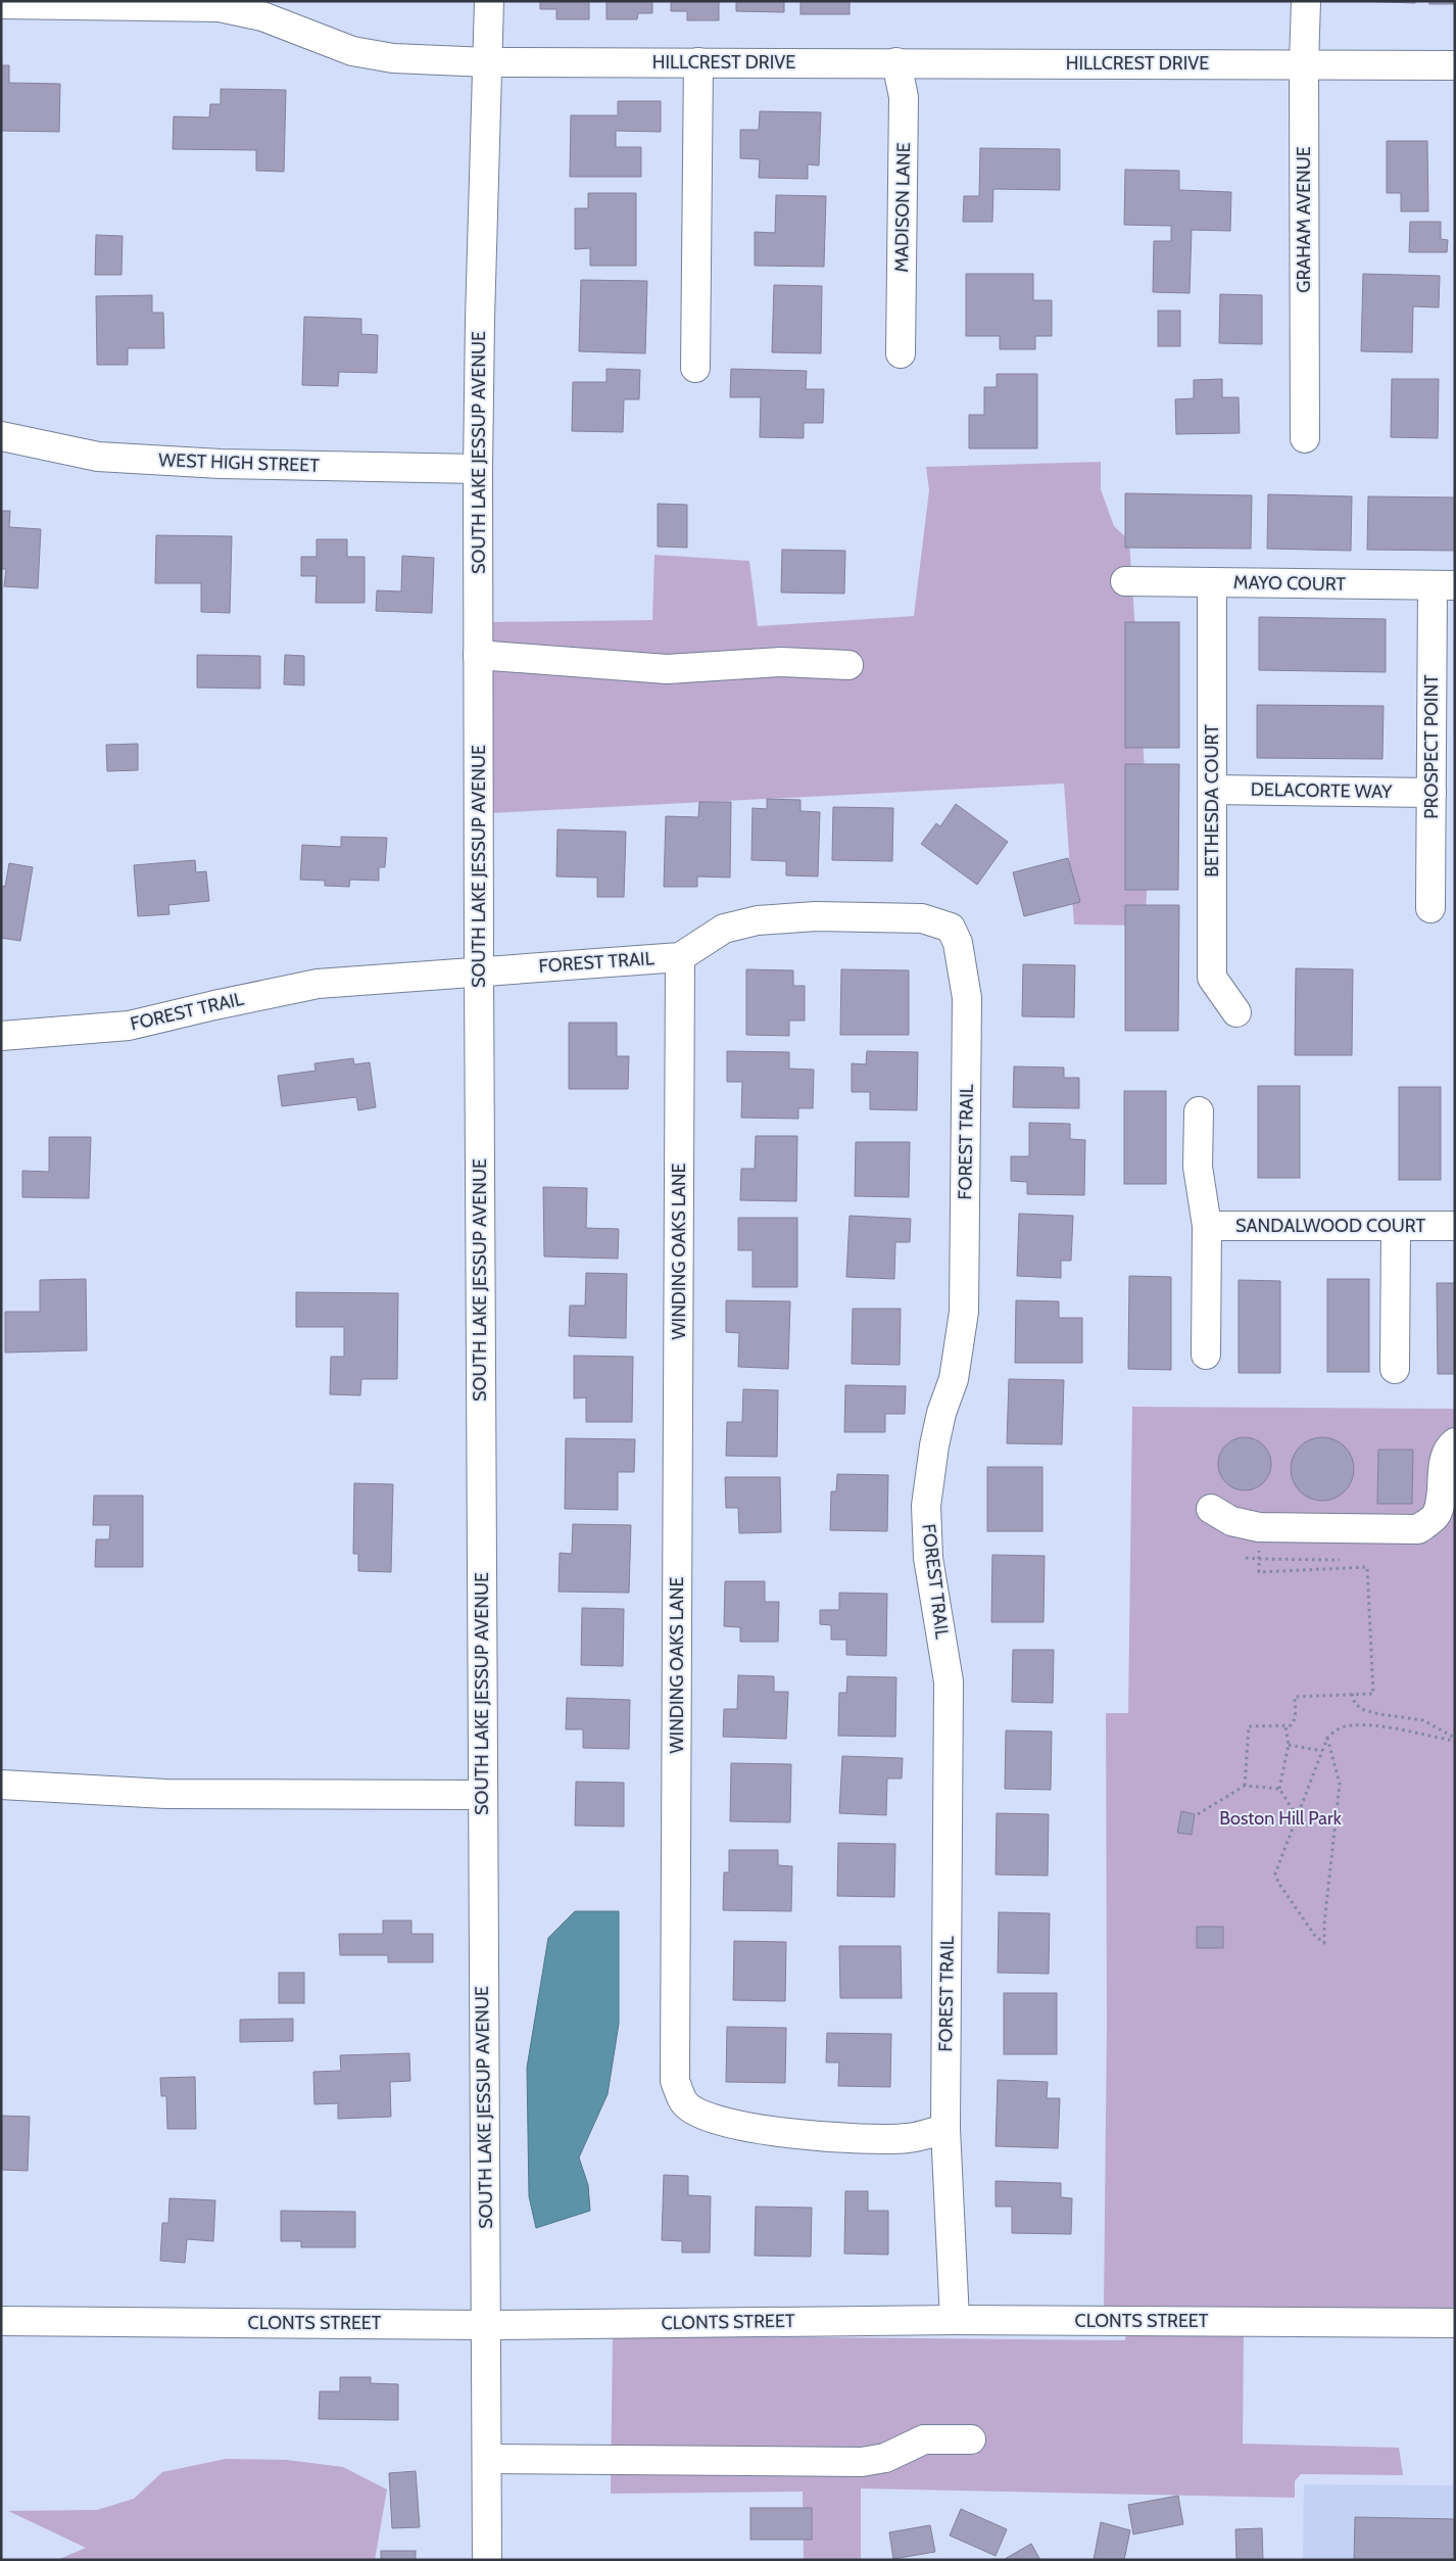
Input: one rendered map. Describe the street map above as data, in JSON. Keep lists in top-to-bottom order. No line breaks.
{"streets":{"street":["HILLCREST DRIVE","MADISON LANE","GRAHAM AVENUE","SOUTH LAKE JESSUP AVENUE","WEST HIGH STREET","MAYO COURT","PROSPECT POINT","DELACORTE WAY","BETHESDA COURT","FOREST TRAIL","SANDALWOOD COURT","WINDING OAKS LANE","CLONTS STREET"]},"crossings":[["HILLCREST DRIVE","MADISON LANE"],["HILLCREST DRIVE","GRAHAM AVENUE"],["HILLCREST DRIVE","SOUTH LAKE JESSUP AVENUE"],["SOUTH LAKE JESSUP AVENUE","WEST HIGH STREET"],["SOUTH LAKE JESSUP AVENUE","FOREST TRAIL"],["SOUTH LAKE JESSUP AVENUE","CLONTS STREET"],["MAYO COURT","PROSPECT POINT"],["MAYO COURT","BETHESDA COURT"],["PROSPECT POINT","DELACORTE WAY"],["DELACORTE WAY","BETHESDA COURT"],["FOREST TRAIL","WINDING OAKS LANE"],["FOREST TRAIL","CLONTS STREET"]],"parks":["Boston Hill Park"]}
